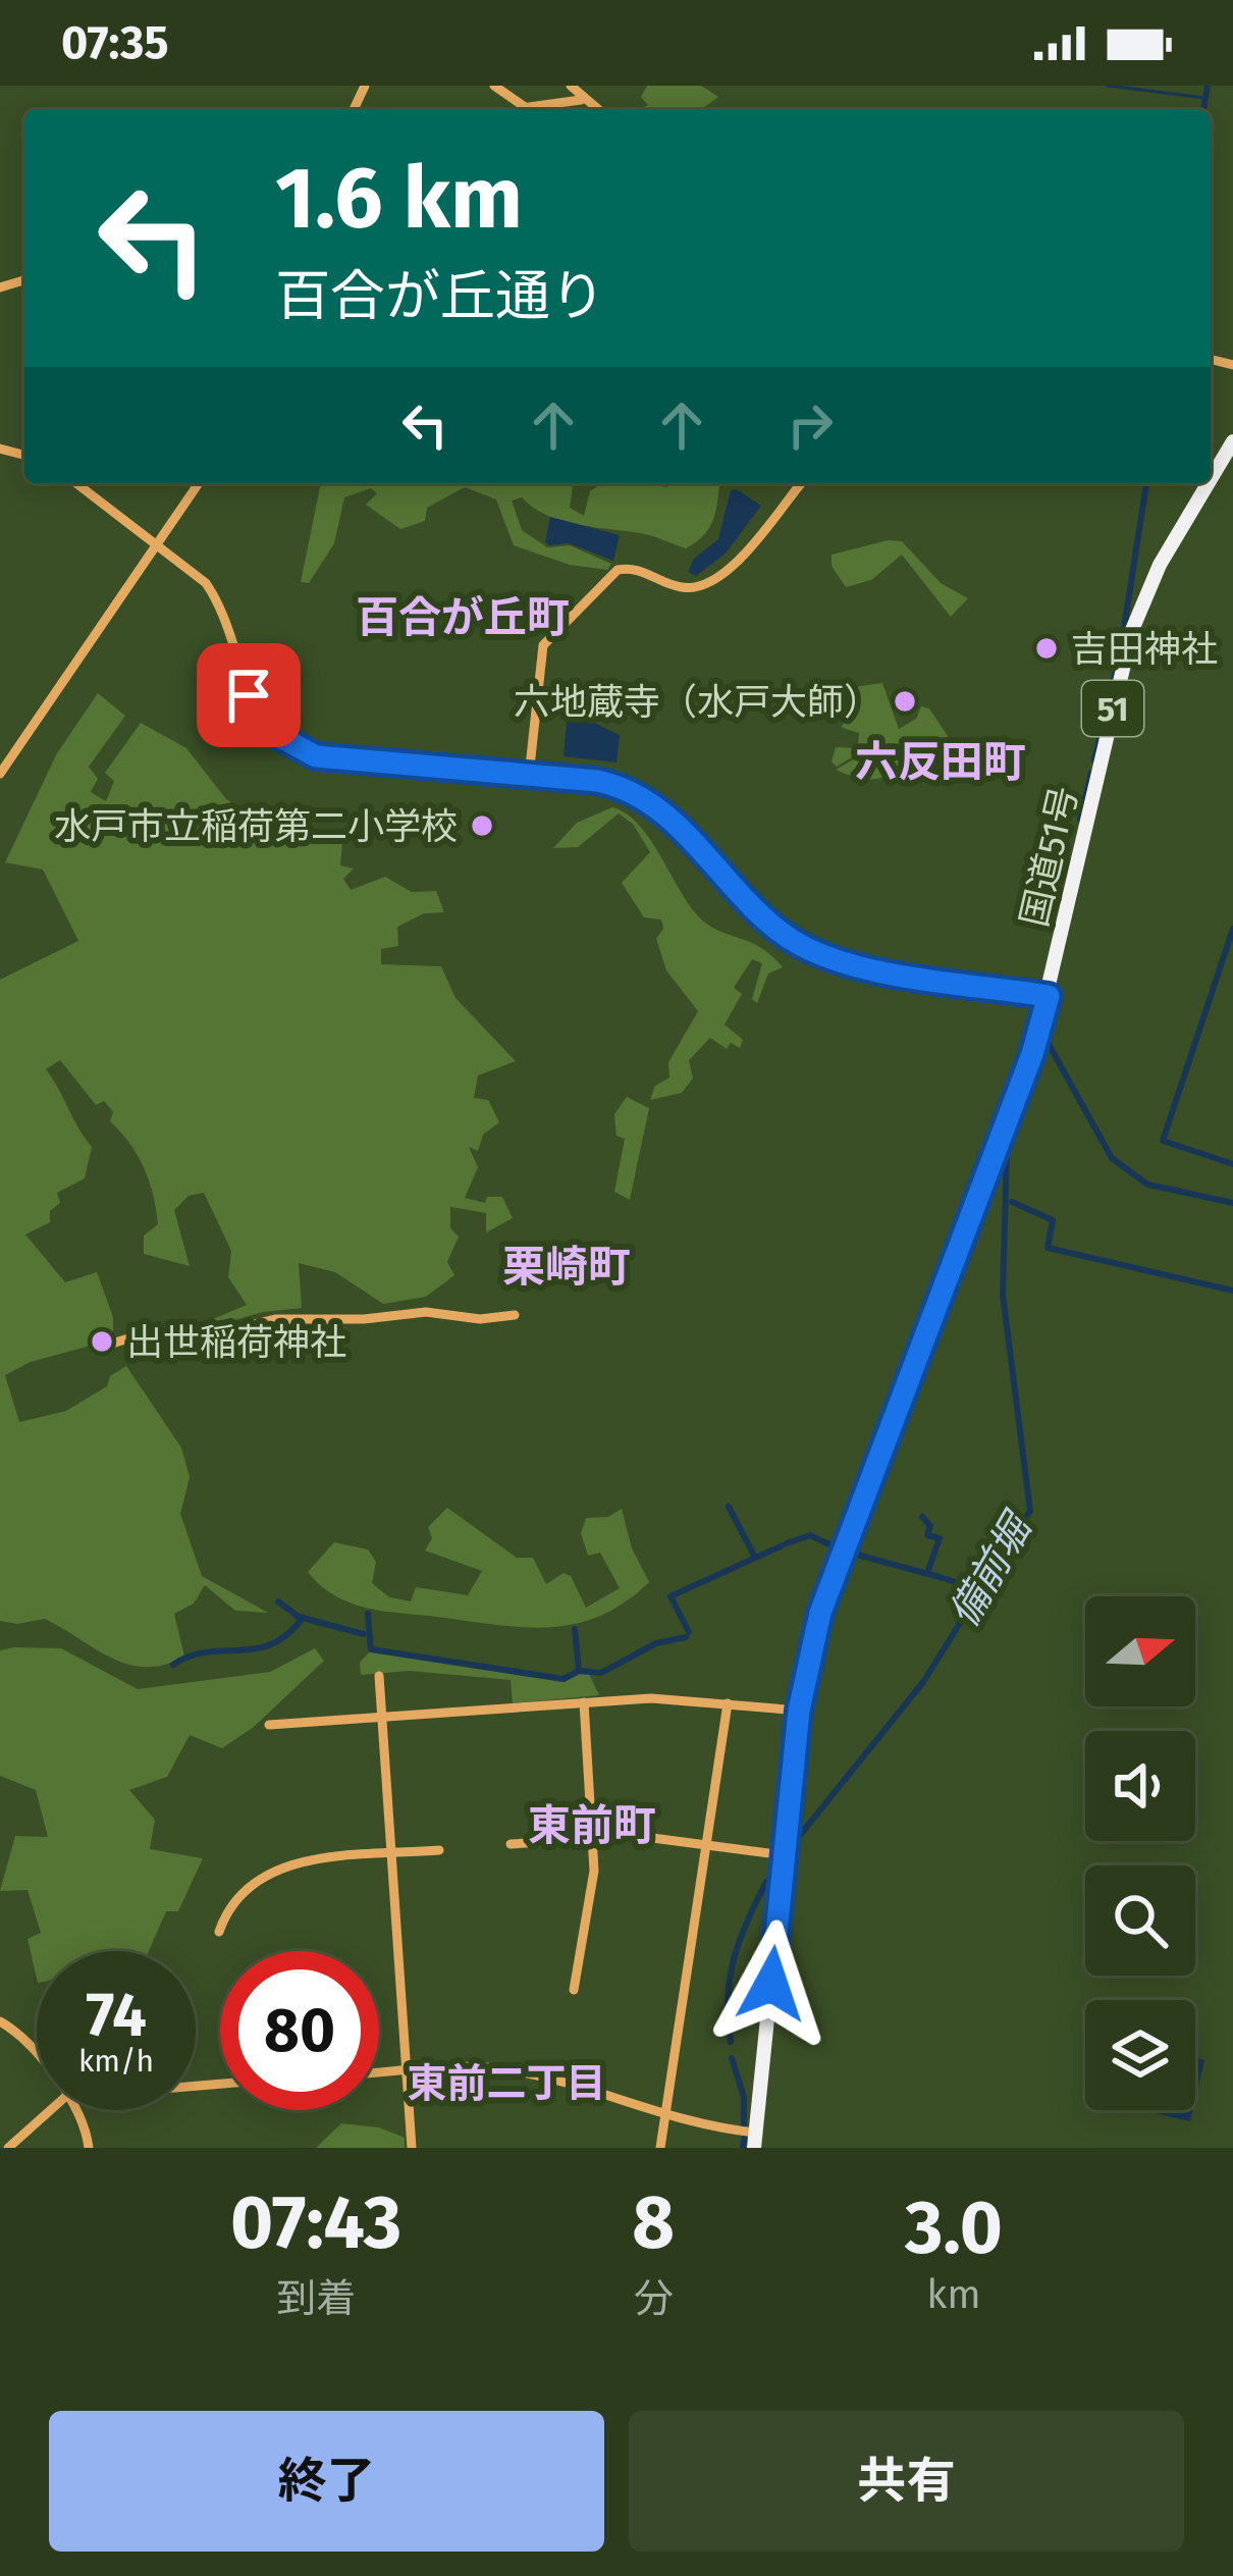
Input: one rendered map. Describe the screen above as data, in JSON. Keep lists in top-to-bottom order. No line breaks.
{"streets":{"highway":["51","国道51号"]},"districts":["百合が丘町","六反田町","栗崎町","東前町","東前二丁目"],"water":["備前堀"],"places":["吉田神社","六地蔵寺（水戸大師）","水戸市立稲荷第二小学校","出世稲荷神社"],"north":"right","page":{"status":"07:35","turn":["1.6 km","百合が丘通り"],"speed":"74 km/h","limit":"80","eta":["07:43","到着","8","分","3.0","km"],"buttons":["終了","共有"]}}
